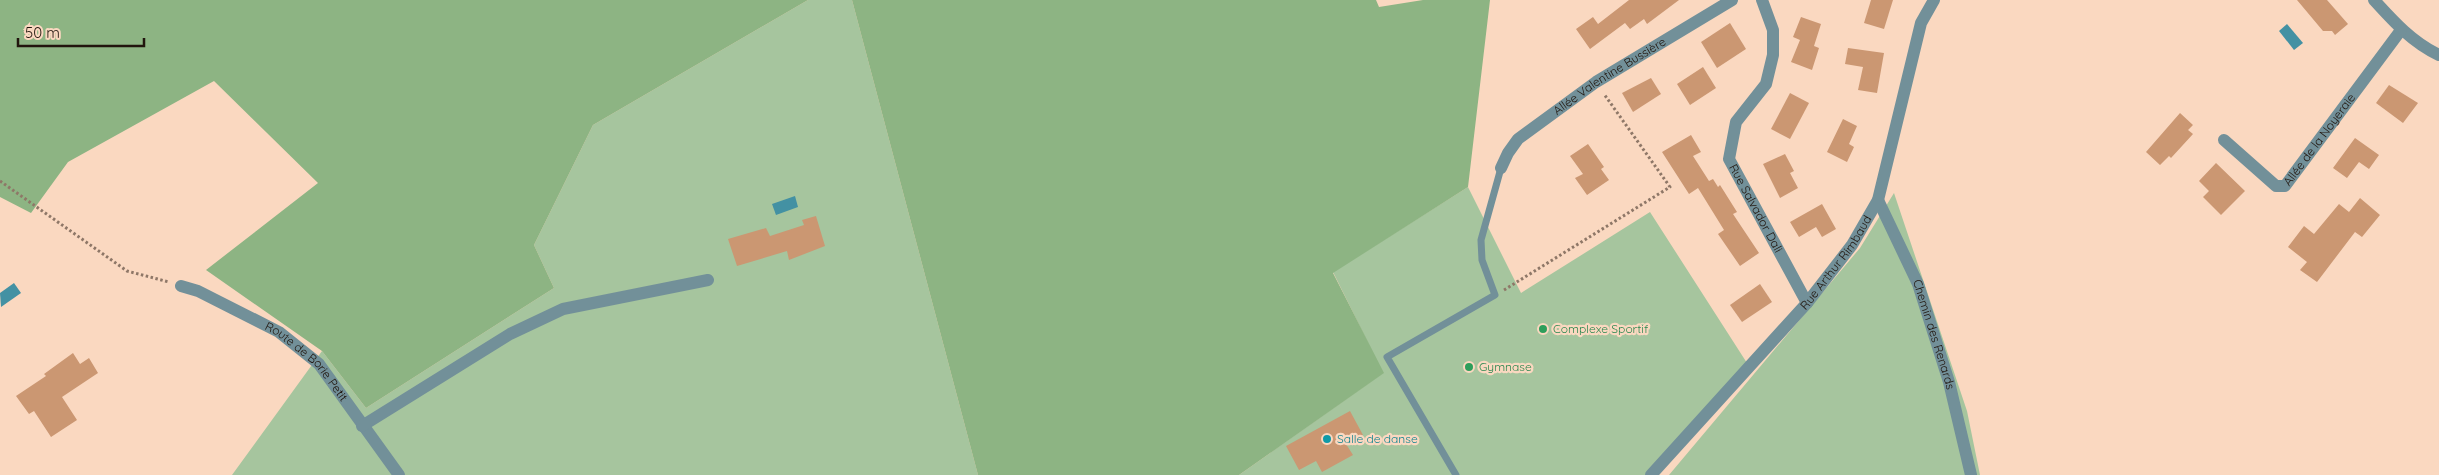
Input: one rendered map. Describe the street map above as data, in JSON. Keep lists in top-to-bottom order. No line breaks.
{"streets":{"street":["Allée Valentine Bussière","Allée de la Noyeraie","Rue Salvador Dali","Rue Arthur Rimbaud","Chemin des Renards","Route de Borie Petit"]},"crossings":[["Rue Salvador Dali","Rue Arthur Rimbaud"],["Rue Arthur Rimbaud","Chemin des Renards"]],"places":["Complexe Sportif","Gymnase","Salle de danse"],"scale_bar":"50 m"}
